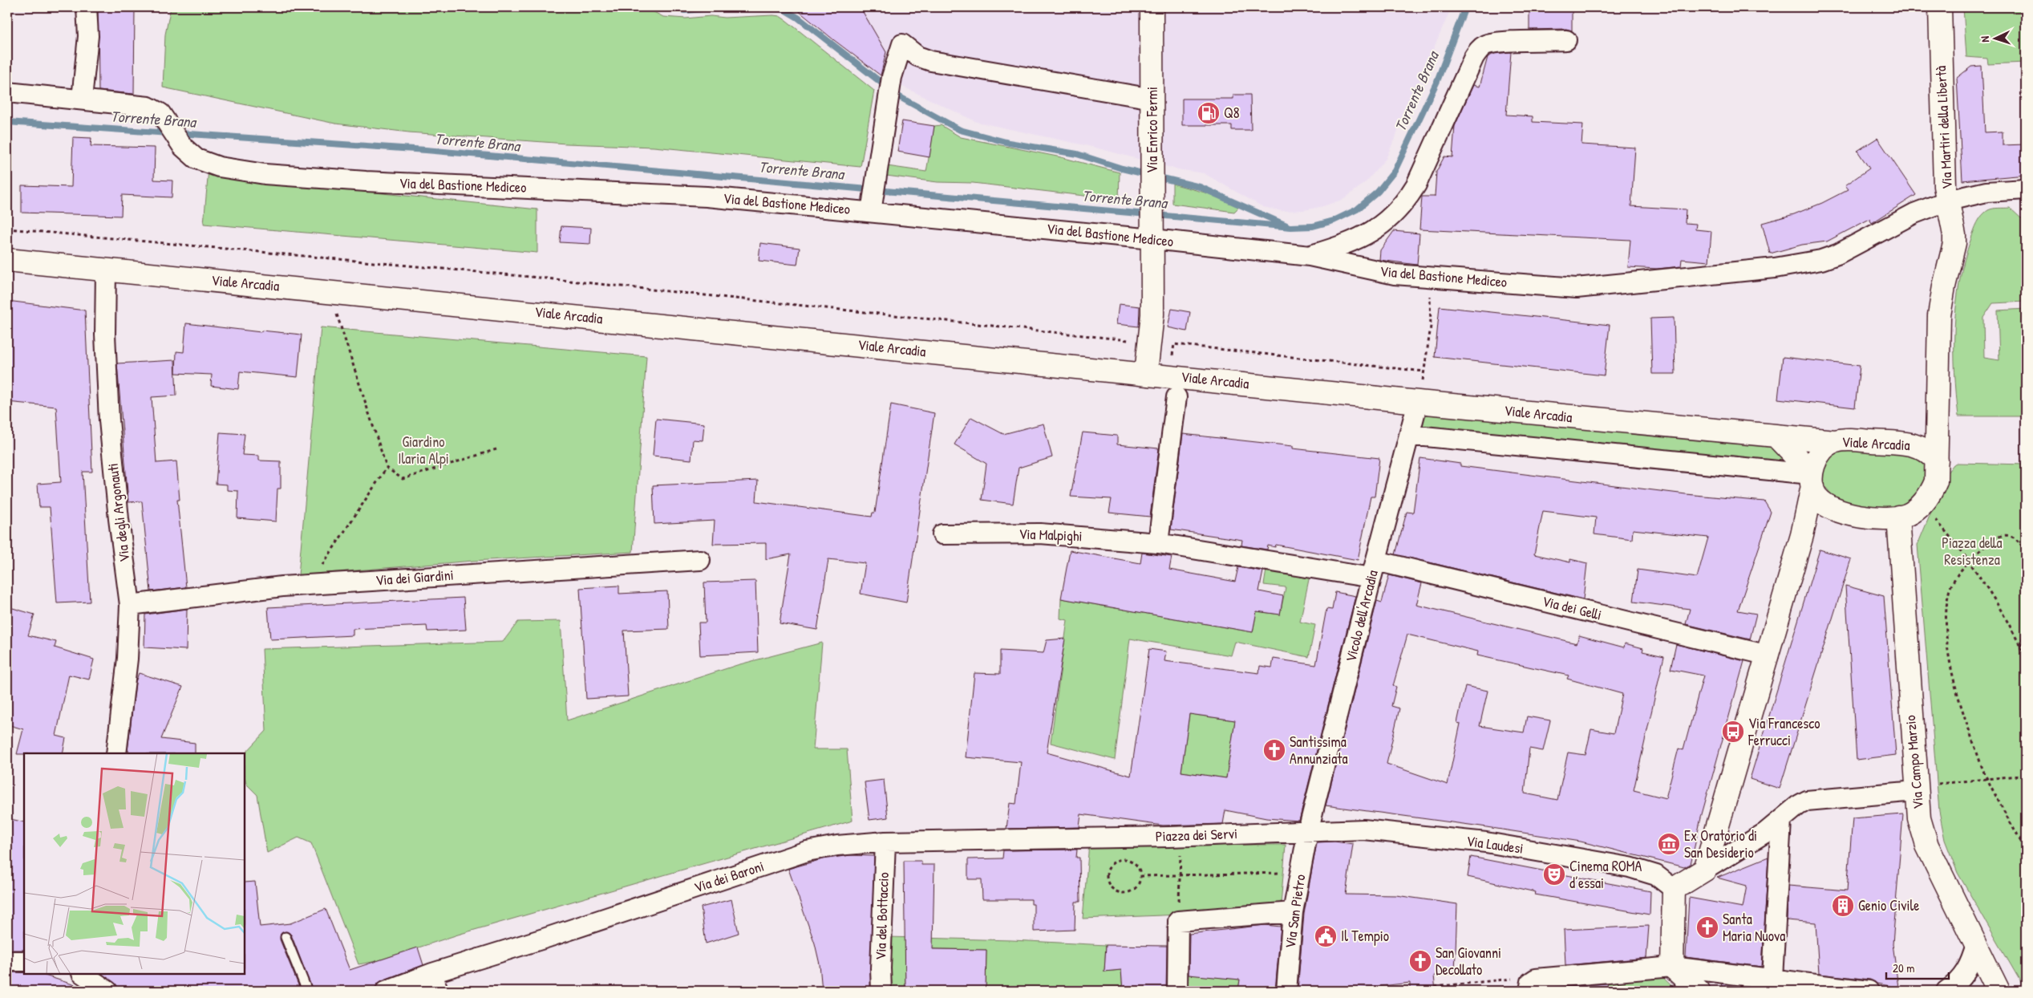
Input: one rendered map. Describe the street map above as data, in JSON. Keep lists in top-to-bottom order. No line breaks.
{"streets":{"street":["Via Martiri della Libertà","Via Enrico Fermi","Via del Bastione Mediceo","Viale Arcadia","Via degli Argonauti","Via Malpighi","Via dei Giardini","Via dei Gelli","Vicolo dell'Arcadia","Via Campo Marzio","Piazza dei Servi","Via Laudesi","Via dei Baroni","Via San Pietro","Via del Bottaccio"]},"crossings":[["Via Martiri della Libertà","Via del Bastione Mediceo"],["Via Martiri della Libertà","Viale Arcadia"],["Via Martiri della Libertà","Via Campo Marzio"],["Via Enrico Fermi","Via del Bastione Mediceo"],["Via Enrico Fermi","Viale Arcadia"],["Viale Arcadia","Via degli Argonauti"],["Viale Arcadia","Vicolo dell'Arcadia"],["Viale Arcadia","Via Campo Marzio"],["Via degli Argonauti","Via dei Giardini"],["Via Malpighi","Via dei Gelli"],["Via Malpighi","Vicolo dell'Arcadia"],["Via dei Gelli","Vicolo dell'Arcadia"],["Vicolo dell'Arcadia","Piazza dei Servi"],["Vicolo dell'Arcadia","Via Laudesi"],["Vicolo dell'Arcadia","Via San Pietro"],["Piazza dei Servi","Via Laudesi"],["Piazza dei Servi","Via dei Baroni"],["Piazza dei Servi","Via San Pietro"],["Via Laudesi","Via San Pietro"],["Via dei Baroni","Via del Bottaccio"]],"water":["Torrente Brana"],"parks":["Giardino Ilaria Alpi","Piazza della Resistenza"],"places":{"fuel station":["Q8"],"bus stop":["Via Francesco Ferrucci"],"church":["Santissima Annunziata","Santa Maria Nuova","San Giovanni Decollato"],"museum":["Ex Oratorio di San Desiderio"],"theatre":["Cinema ROMA d’essai"],"building":["Genio Civile"],"public building":["Il Tempio"]},"scale_bar":"20 m","north":"left"}
